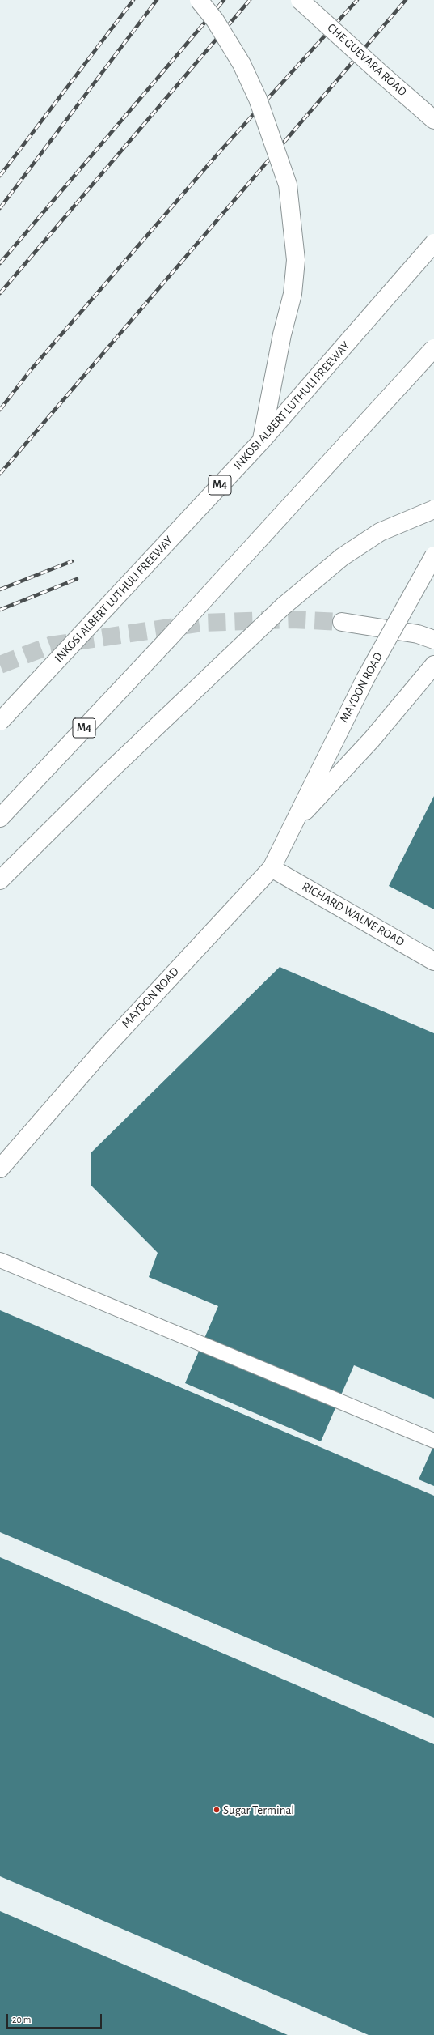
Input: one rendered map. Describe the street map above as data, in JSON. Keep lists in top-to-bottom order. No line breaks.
{"streets":{"main road":["CHE GUEVARA ROAD","INKOSI ALBERT LUTHULI FREEWAY","M4","MAYDON ROAD","RICHARD WALNE ROAD"]},"crossings":[["MAYDON ROAD","RICHARD WALNE ROAD"]],"places":["Sugar Terminal"],"scale_bar":"20 m"}
